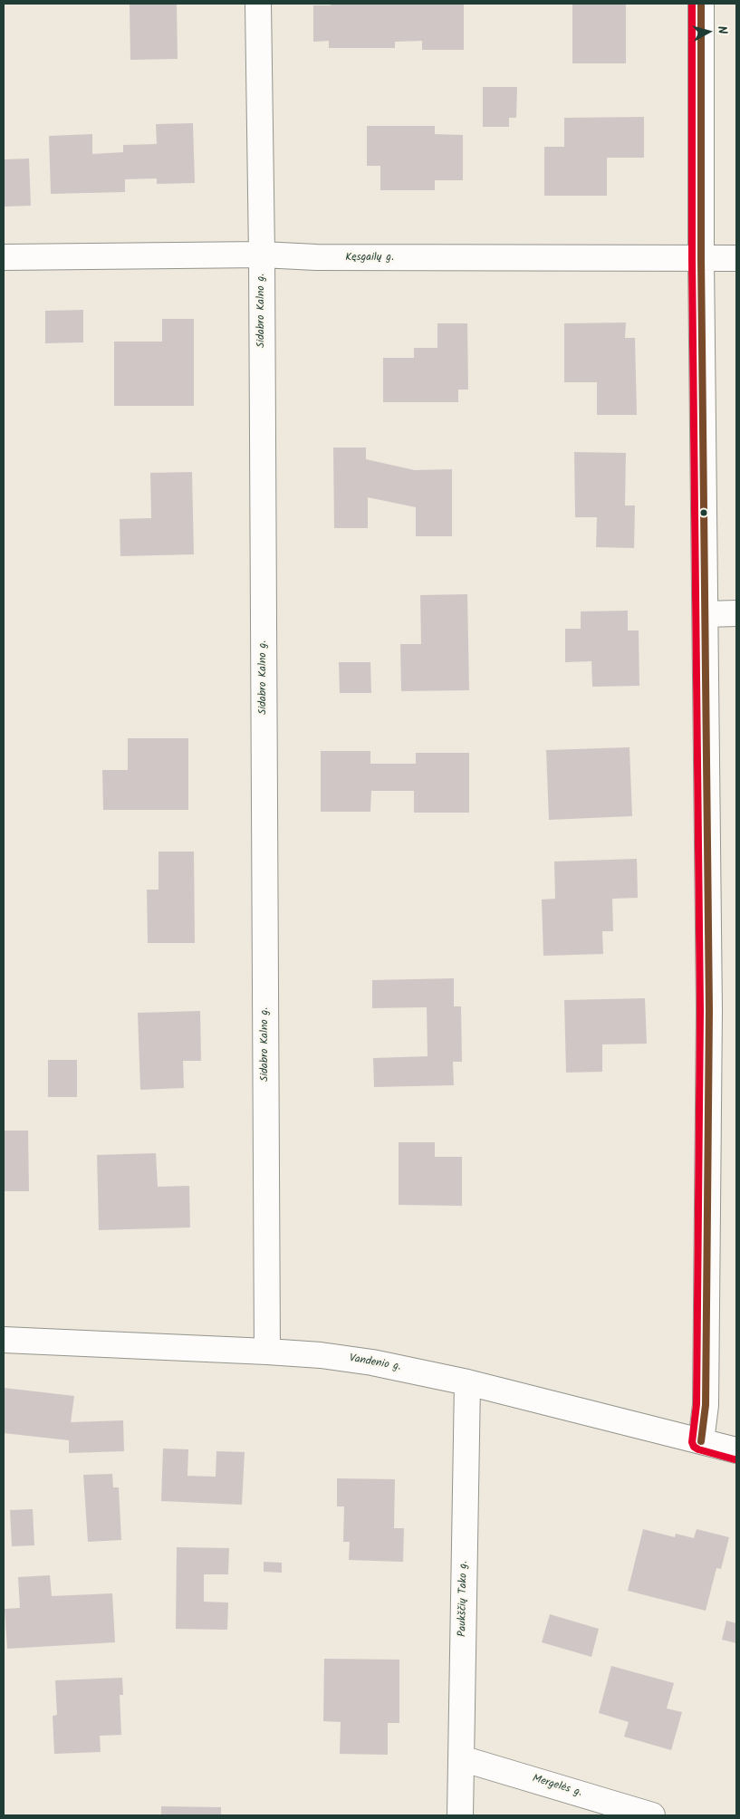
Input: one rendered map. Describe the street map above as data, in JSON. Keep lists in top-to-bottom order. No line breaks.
{"streets":{"street":["Kęsgailų g.","Sidabro Kalno g.","Vandenio g.","Paukščių Tako g.","Mergelės g."]},"crossings":[["Kęsgailų g.","Sidabro Kalno g."],["Sidabro Kalno g.","Vandenio g."],["Vandenio g.","Paukščių Tako g."],["Paukščių Tako g.","Mergelės g."]],"north":"right"}
